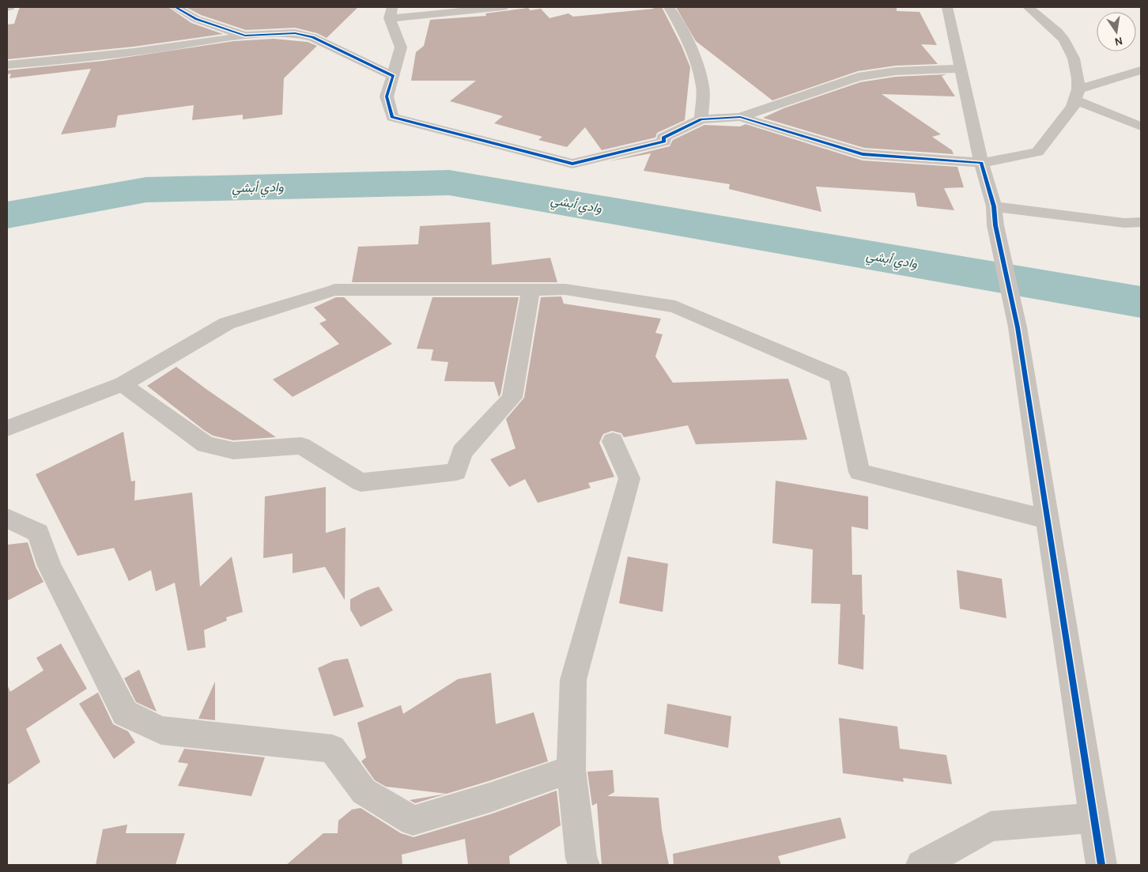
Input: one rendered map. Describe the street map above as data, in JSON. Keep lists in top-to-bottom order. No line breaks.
{"water":["وادي أبشي"],"north":"bottom"}
